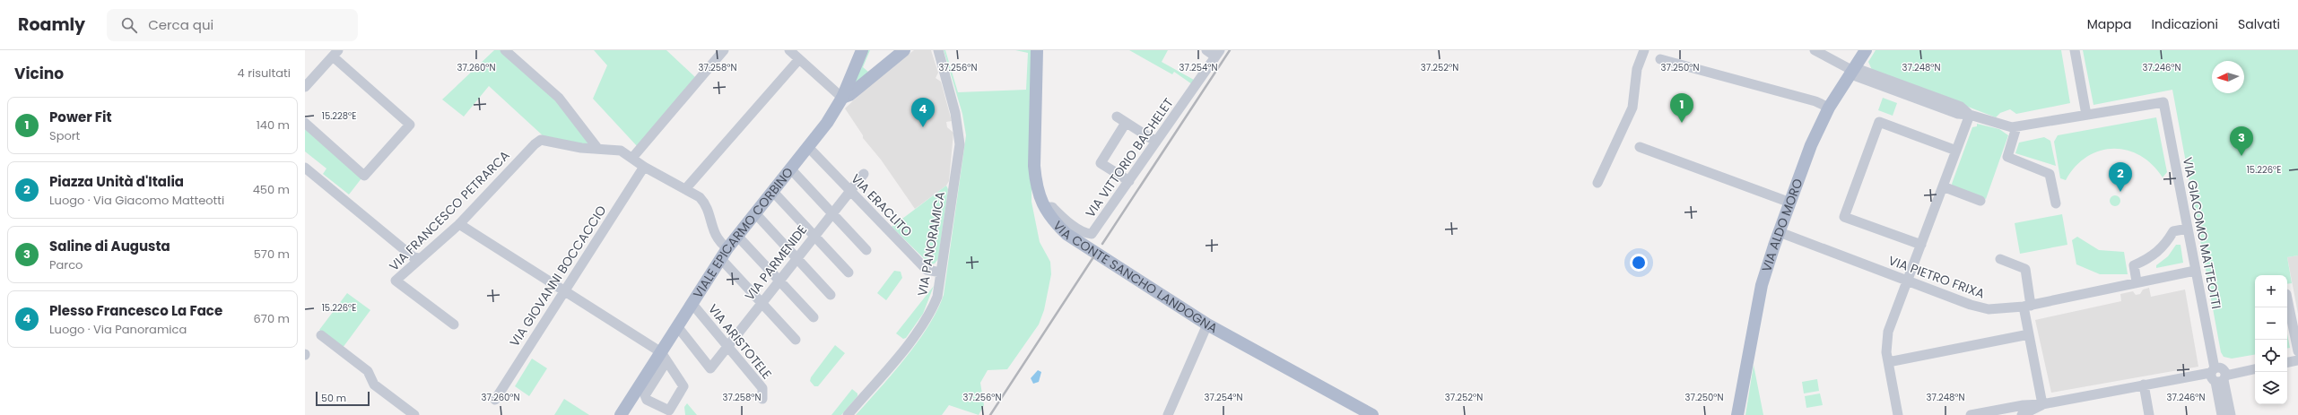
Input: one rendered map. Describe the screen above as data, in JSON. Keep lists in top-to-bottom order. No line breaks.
{"streets":{"main road":["VIA ALDO MORO","VIALE EPICARMO CORBINO","VIA CONTE SANCHO LANDOGNA"],"street":["VIA VITTORIO BACHELET","VIA ERACLITO","VIA FRANCESCO PETRARCA","VIA GIACOMO MATTEOTTI","VIA PANORAMICA","VIA PARMENIDE","VIA GIOVANNI BOCCACCIO","VIA PIETRO FRIXA","VIA ARISTOTELE"]},"crossings":[["VIA VITTORIO BACHELET","VIA CONTE SANCHO LANDOGNA"],["VIA ERACLITO","VIALE EPICARMO CORBINO"],["VIA ERACLITO","VIA PANORAMICA"],["VIA ERACLITO","VIA PARMENIDE"],["VIA ALDO MORO","VIA PIETRO FRIXA"],["VIALE EPICARMO CORBINO","VIA PARMENIDE"],["VIALE EPICARMO CORBINO","VIA ARISTOTELE"],["VIA GIACOMO MATTEOTTI","VIA PIETRO FRIXA"],["VIA PARMENIDE","VIA ARISTOTELE"]],"scale_bar":"50 m","north":"left","page":{"header":"Roamly","search":"Cerca qui","nav":["Mappa","Indicazioni","Salvati"],"heading":["Vicino","4 risultati"],"pins":["1","4","3","2"],"list":[{"mark":"1","name":"Power Fit","note":"Sport","value":"140 m"},{"mark":"2","name":"Piazza Unità d'Italia","note":"Luogo · Via Giacomo Matteotti","value":"450 m"},{"mark":"3","name":"Saline di Augusta","note":"Parco","value":"570 m"},{"mark":"4","name":"Plesso Francesco La Face","note":"Luogo · Via Panoramica","value":"670 m"}],"map_buttons":["+","−"],"scale":"50 m"},"coordinates":["37.260°N","37.258°N","37.256°N","37.254°N","37.252°N","37.250°N","37.248°N","37.246°N","15.228°E","15.226°E"]}
